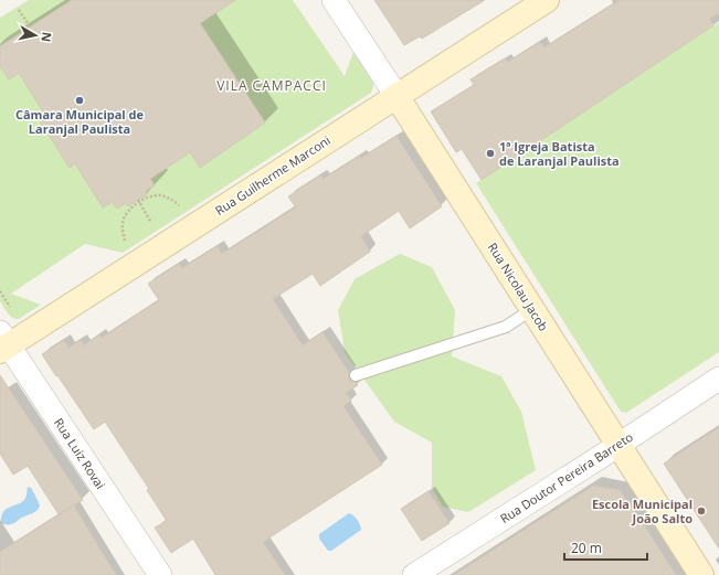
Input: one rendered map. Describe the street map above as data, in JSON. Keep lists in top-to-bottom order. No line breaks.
{"streets":{"main road":["Rua Guilherme Marconi","Rua Nicolau Jacob"],"street":["Rua Luiz Rovai","Rua Doutor Pereira Barreto"]},"crossings":[["Rua Guilherme Marconi","Rua Nicolau Jacob"],["Rua Guilherme Marconi","Rua Luiz Rovai"],["Rua Nicolau Jacob","Rua Doutor Pereira Barreto"]],"districts":["VILA CAMPACCI"],"places":["Câmara Municipal de Laranjal Paulista","1ª Igreja Batista de Laranjal Paulista","Escola Municipal João Salto"],"scale_bar":"20 m","north":"right"}
